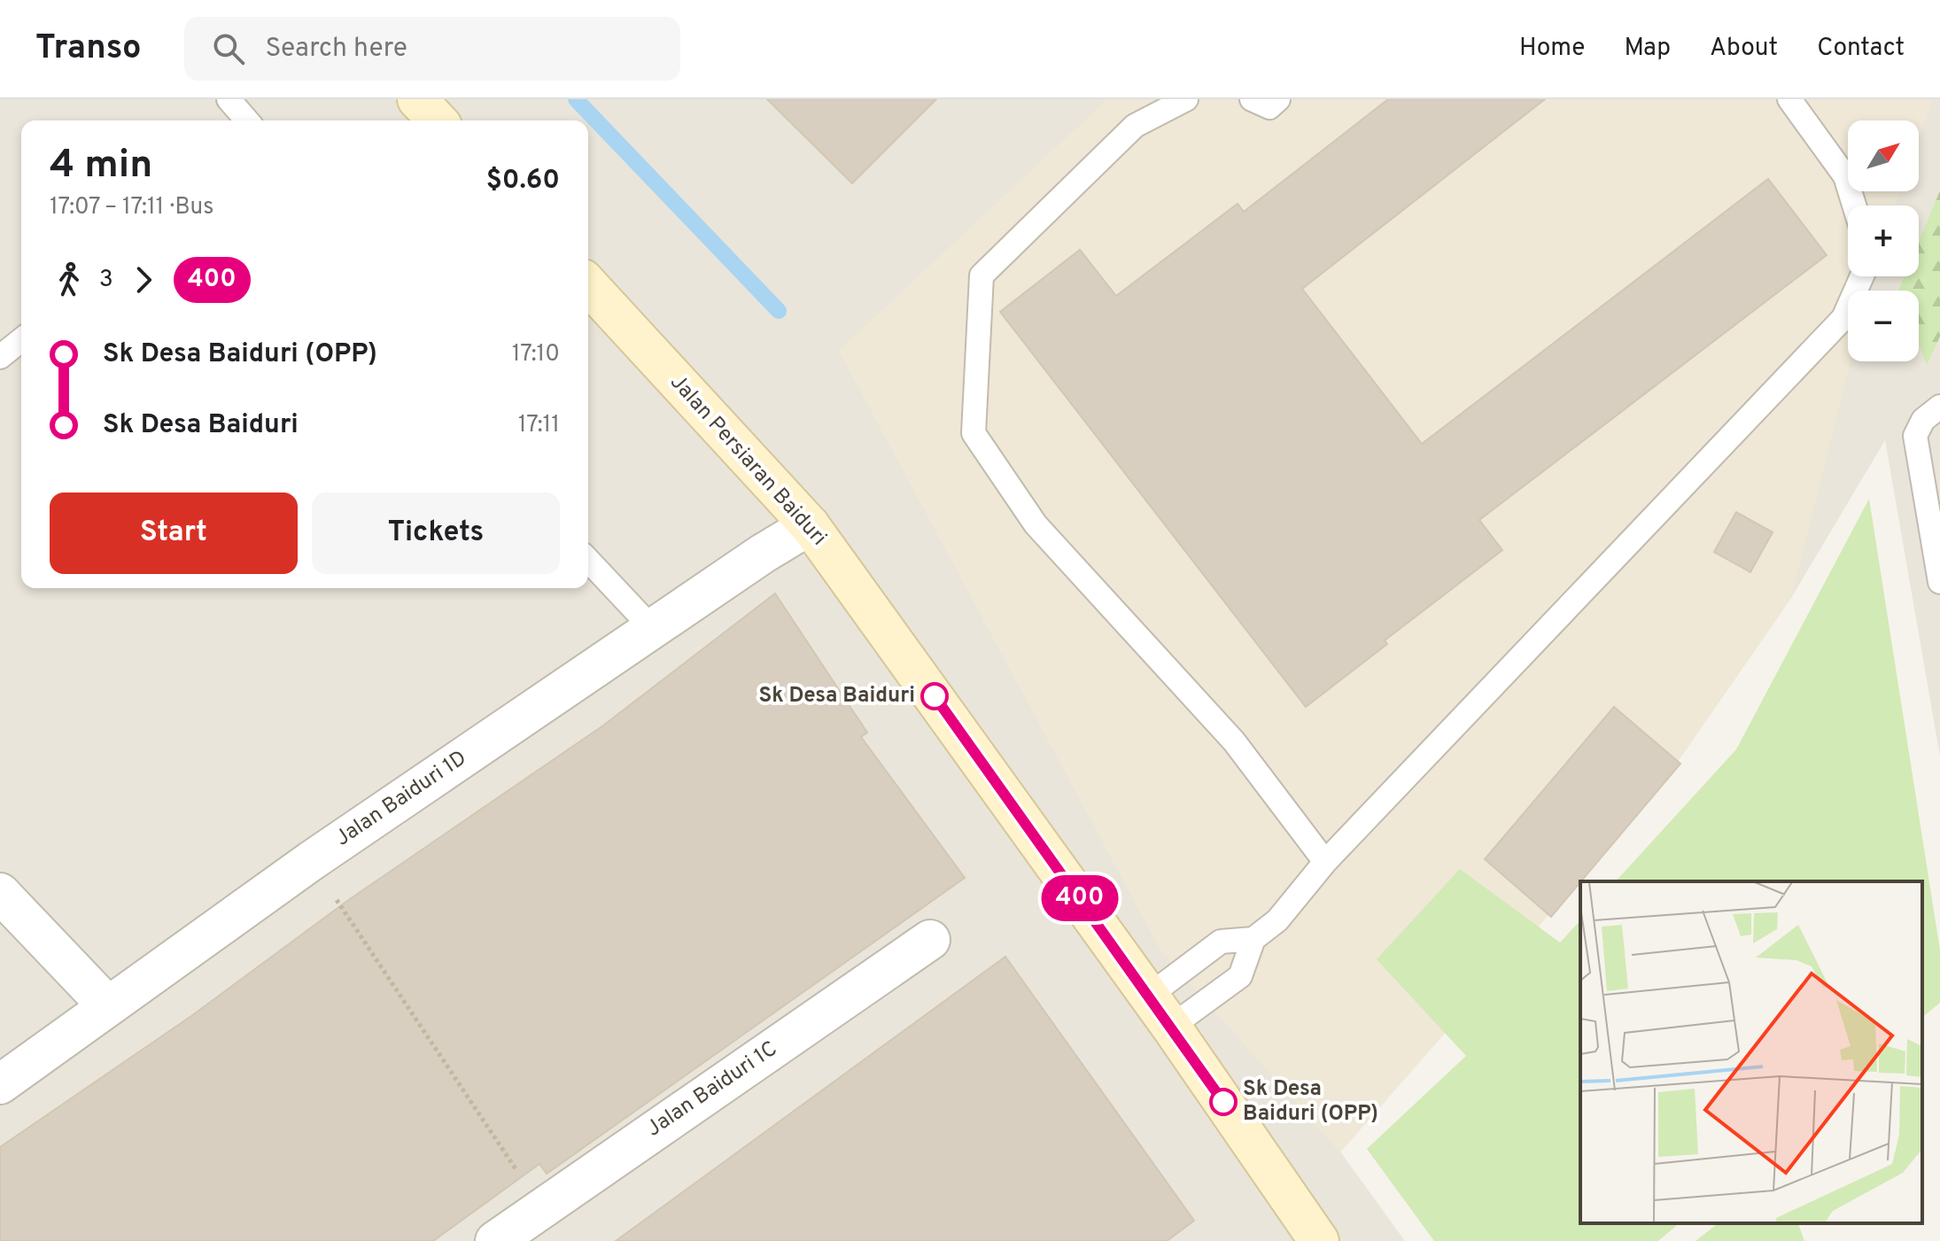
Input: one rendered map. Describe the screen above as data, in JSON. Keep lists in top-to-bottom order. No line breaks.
{"streets":{"street":["Jalan Persiaran Baiduri","Jalan Baiduri 1D","Jalan Baiduri 1C"]},"crossings":[["Jalan Persiaran Baiduri","Jalan Baiduri 1D"]],"places":["Sk Desa Baiduri","Sk Desa Baiduri (OPP)"],"lines":["bus line 400"],"north":"top right","page":{"header":"Transo","search":"Search here","nav":["Home","Map","About","Contact"],"on_map":"400","map_buttons":["+","−"],"heading":["4 min","17:07 – 17:11 · Bus","$0.60"],"legs":["3","400"],"list":[{"name":"Sk Desa Baiduri (OPP)","value":"17:10"},{"name":"Sk Desa Baiduri","value":"17:11"}],"buttons":["Start","Tickets"]}}
